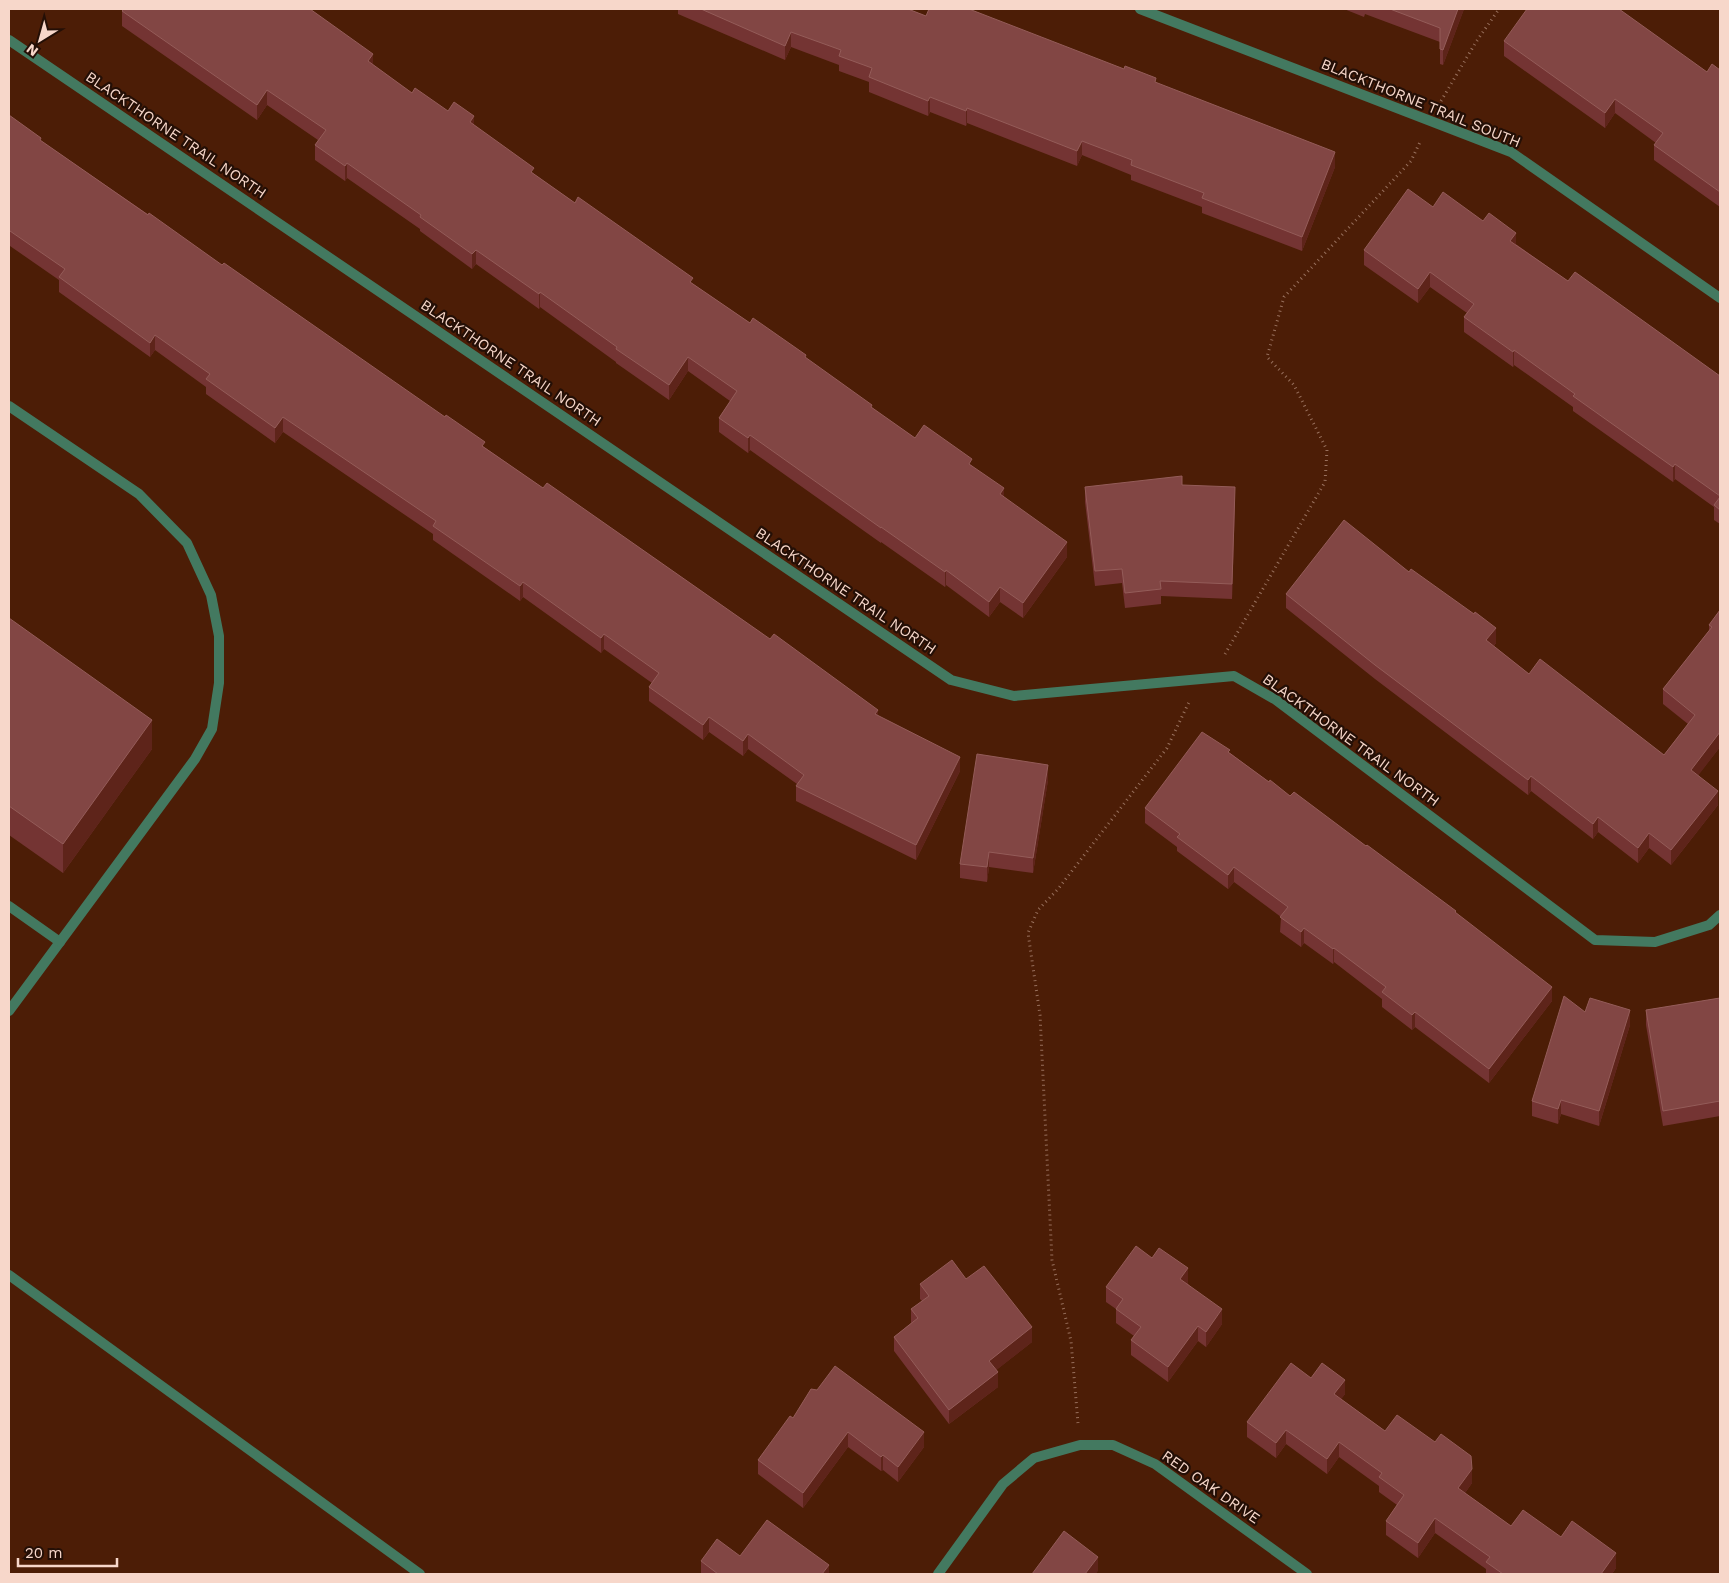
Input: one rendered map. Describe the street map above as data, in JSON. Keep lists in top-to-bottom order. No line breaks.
{"streets":{"street":["BLACKTHORNE TRAIL SOUTH","BLACKTHORNE TRAIL NORTH","RED OAK DRIVE"]},"scale_bar":"20 m","north":"bottom left"}
